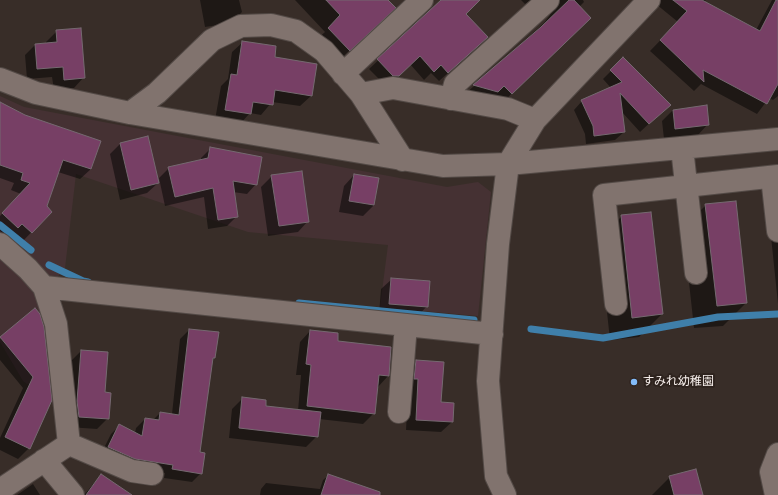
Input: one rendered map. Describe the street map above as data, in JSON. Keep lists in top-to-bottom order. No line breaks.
{"places":["すみれ幼稚園"]}
